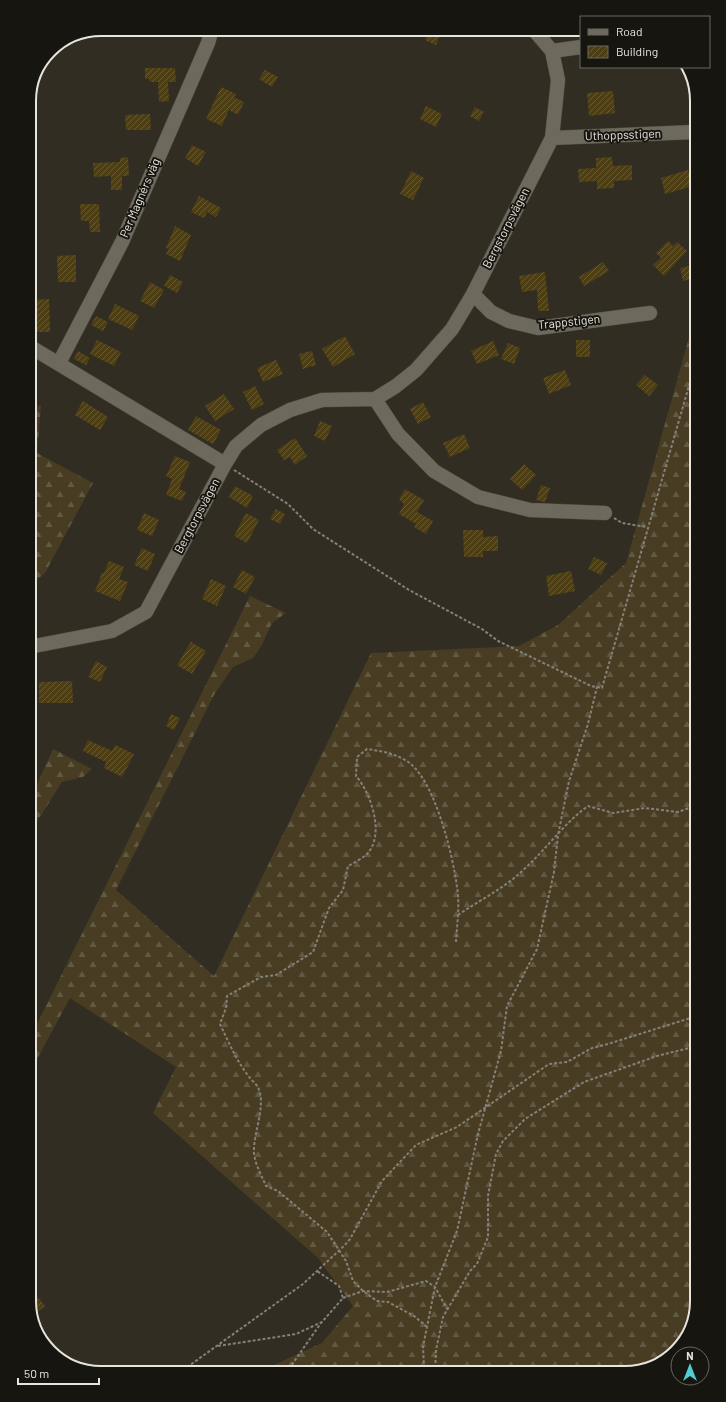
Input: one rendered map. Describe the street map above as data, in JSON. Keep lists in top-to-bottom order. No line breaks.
{"streets":{"street":["Uthoppsstigen","Per Magnérs väg","Bergstorpsvägen","Trappstigen","Bergtorpsvägen"]},"crossings":[["Uthoppsstigen","Bergstorpsvägen"],["Bergstorpsvägen","Trappstigen"],["Bergstorpsvägen","Bergtorpsvägen"]],"legend":["Road","Building"],"scale_bar":"50 m","north":"top"}
